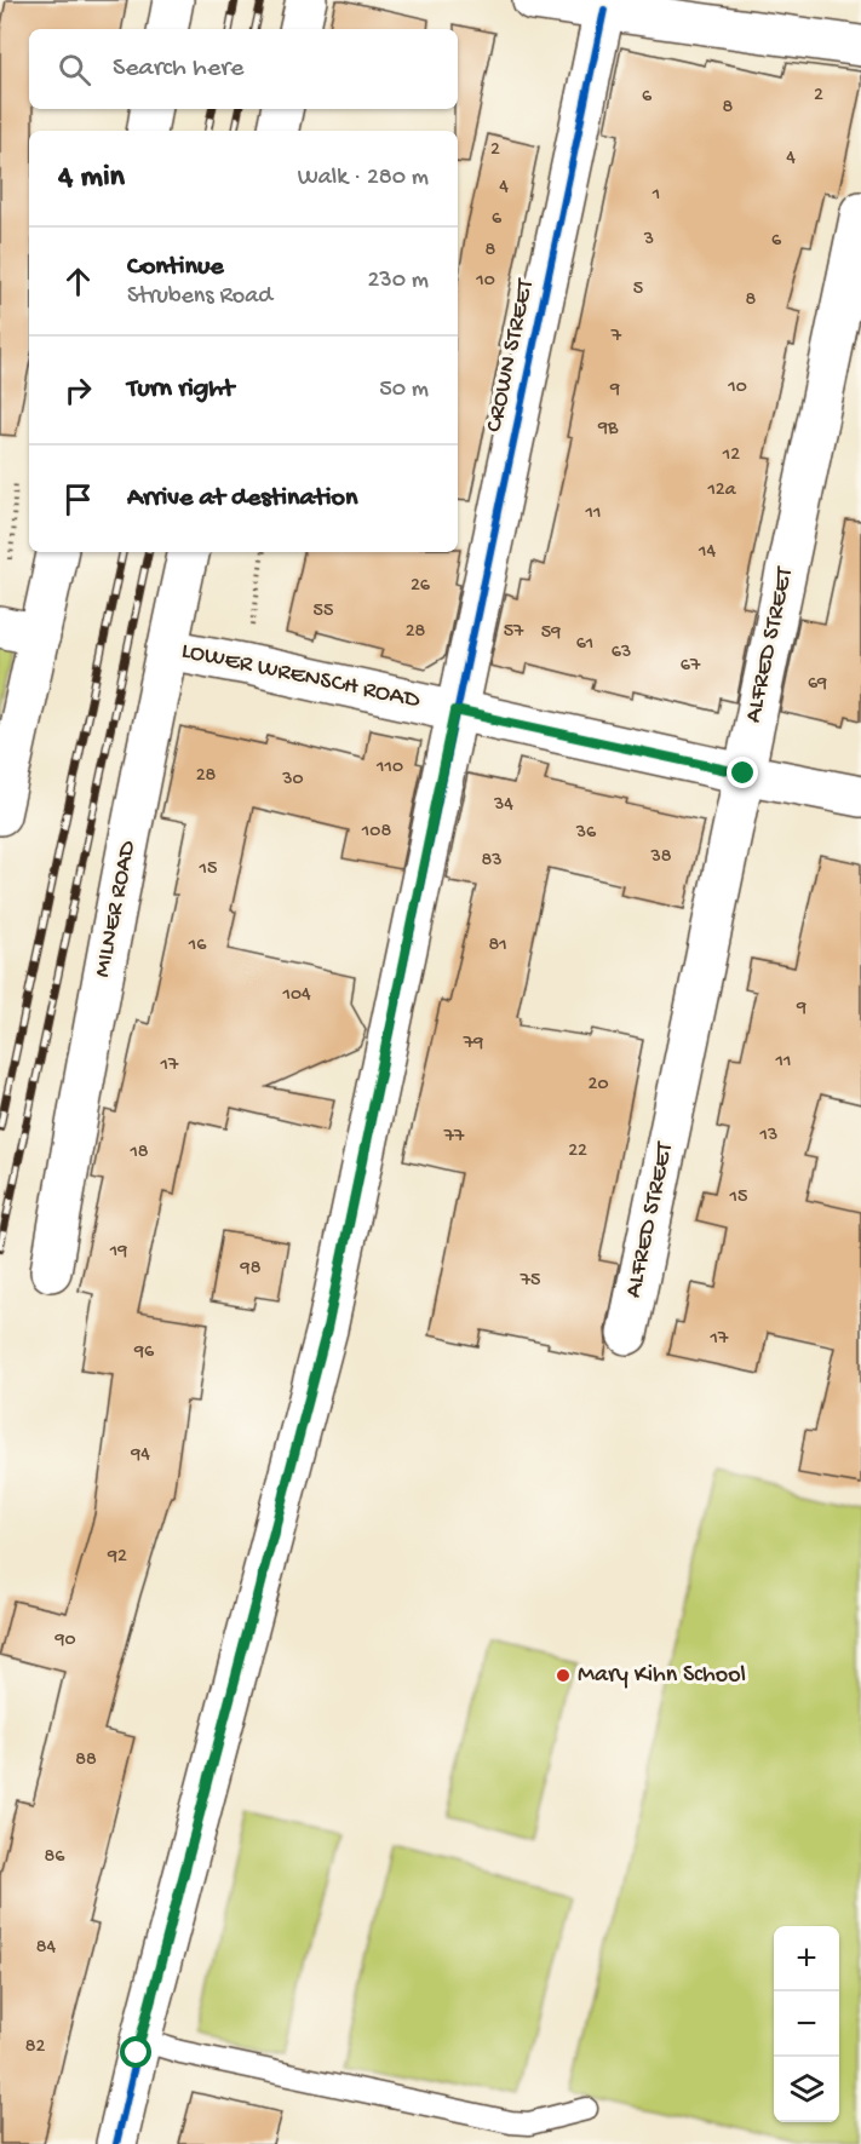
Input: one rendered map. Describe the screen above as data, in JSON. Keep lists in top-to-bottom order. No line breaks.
{"streets":{"street":["CROWN STREET","ALFRED STREET","LOWER WRENSCH ROAD","MILNER ROAD"]},"crossings":[["CROWN STREET","LOWER WRENSCH ROAD"],["ALFRED STREET","LOWER WRENSCH ROAD"],["LOWER WRENSCH ROAD","MILNER ROAD"]],"places":["Mary Kihn School"],"house_numbers":["2","6","8","2","4","4","1","6","3","6","8","10","5","8","7","10","9","9B","12","12a","11","14","26","55","28","57","59","61","63","67","69","110","28","30","34","108","36","38","83","15","16","81","104","9","79","11","17","20","13","77","22","18","15","19","98","75","17","96","94","92","90","88","86","84","82"],"page":{"search":"Search here","heading":["4 min","Walk · 280 m"],"list":[["Continue","Strubens Road","230 m"],["Turn right","50 m"],"Arrive at destination"],"map_buttons":["+","−"]}}
